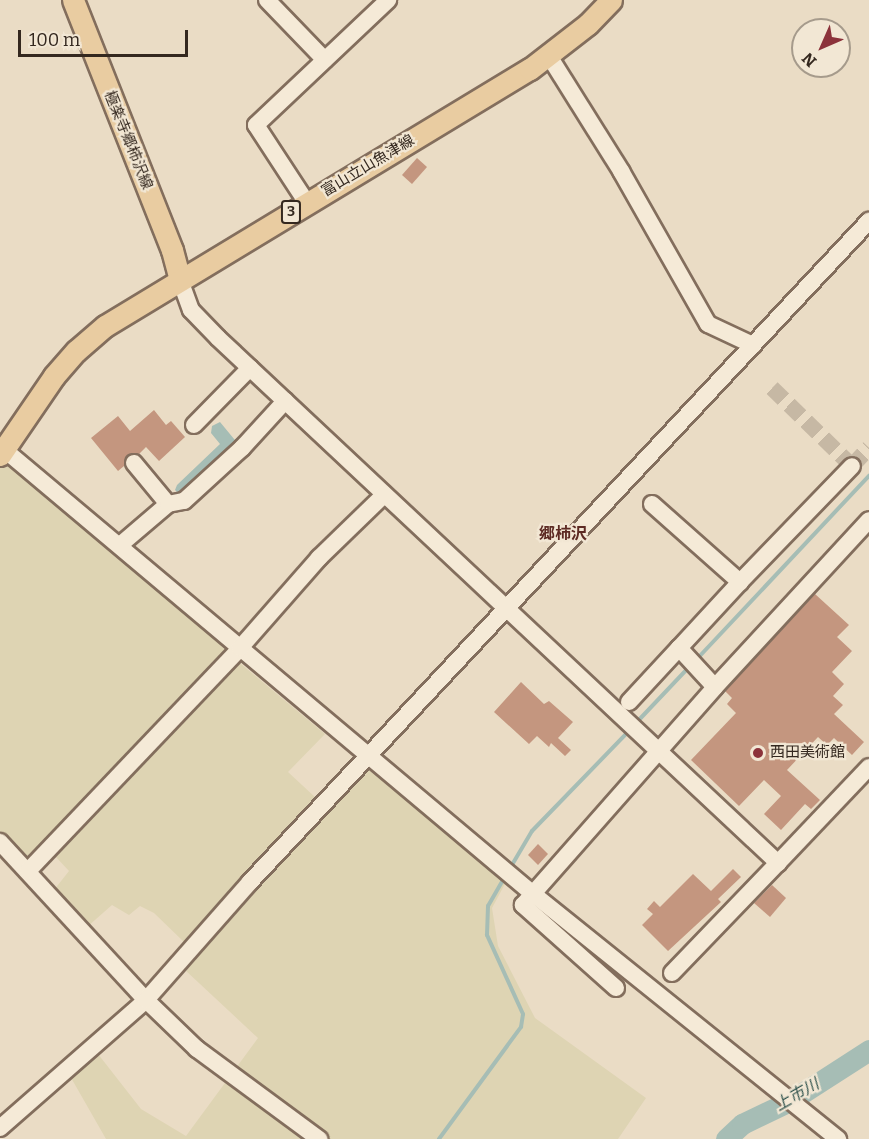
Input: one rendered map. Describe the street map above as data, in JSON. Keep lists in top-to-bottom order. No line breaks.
{"streets":{"main road":["極楽寺郷柿沢線","富山立山魚津線","3"]},"crossings":[["極楽寺郷柿沢線","富山立山魚津線"]],"districts":["郷柿沢"],"water":["上市川"],"places":["西田美術館"],"scale_bar":"100 m","north":"bottom left"}
